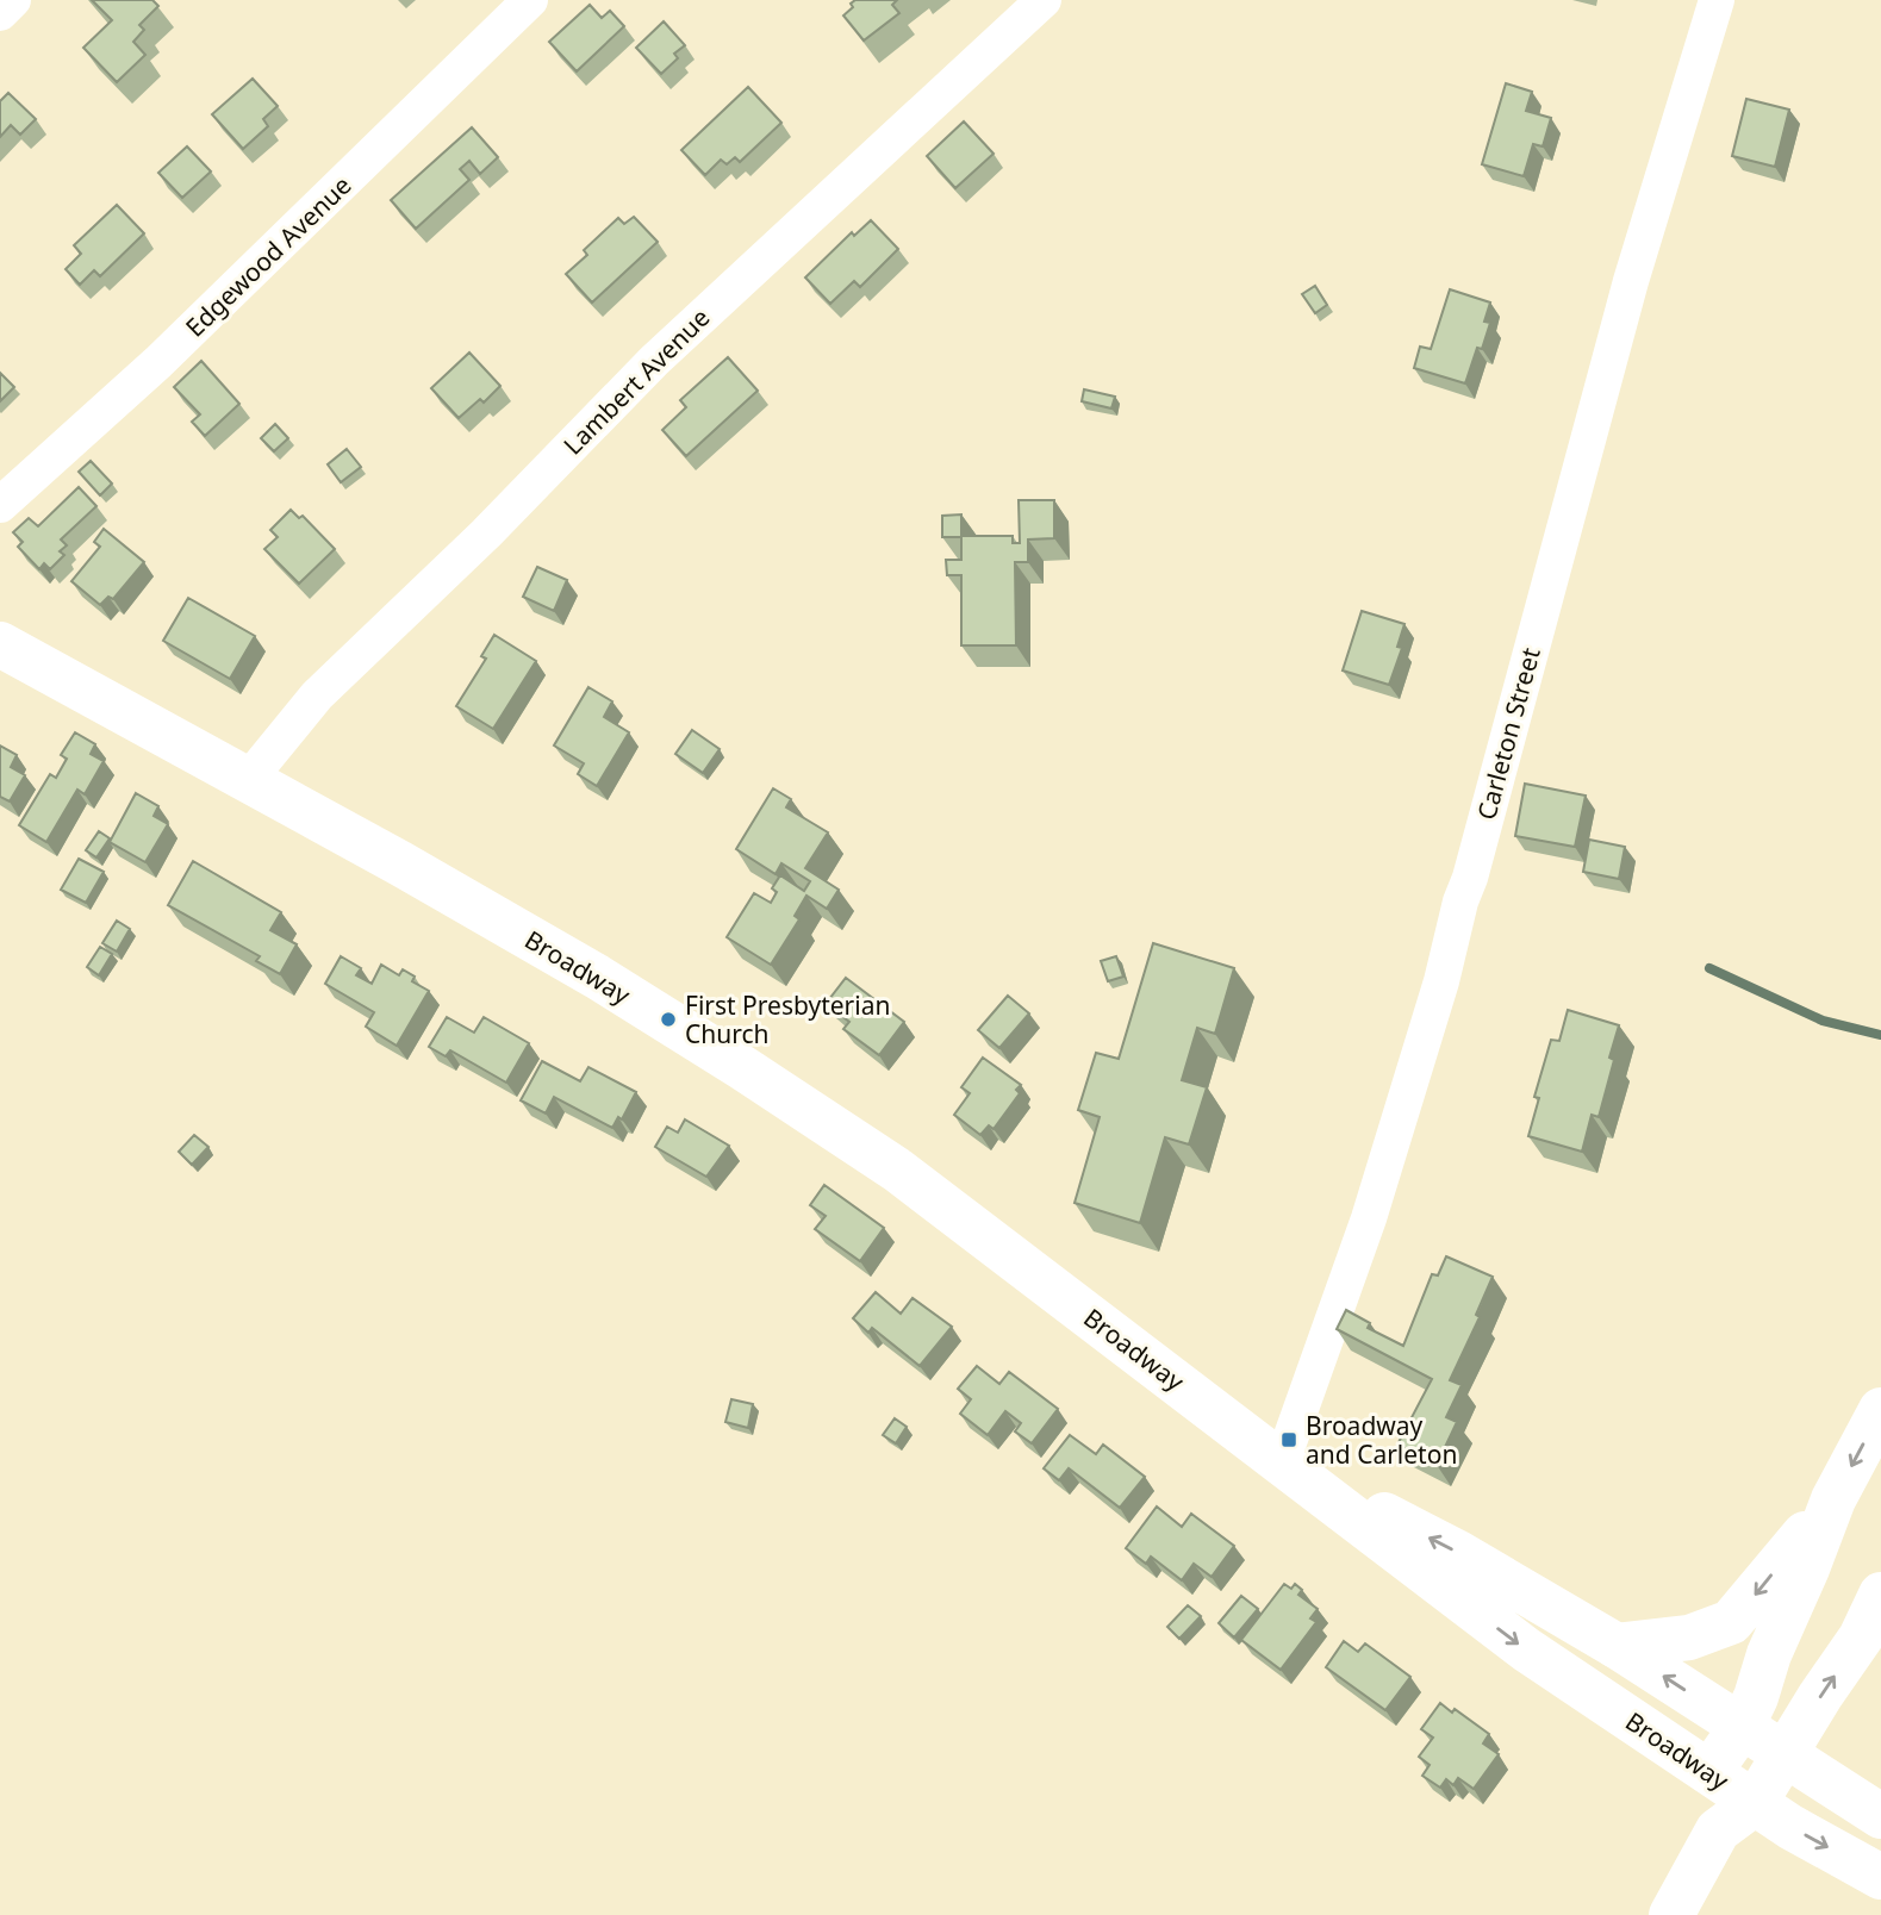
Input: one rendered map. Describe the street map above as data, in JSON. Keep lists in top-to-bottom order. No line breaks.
{"streets":{"main road":["Broadway"],"street":["Edgewood Avenue","Lambert Avenue","Carleton Street"]},"crossings":[["Lambert Avenue","Broadway"],["Carleton Street","Broadway"]],"places":{"other":["First Presbyterian Church"],"transit":["Broadway and Carleton"]}}
